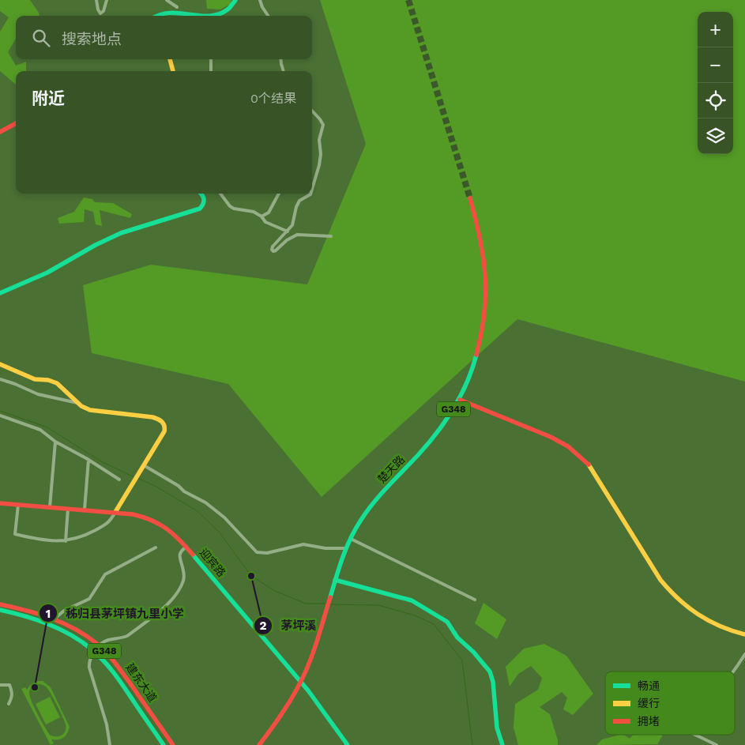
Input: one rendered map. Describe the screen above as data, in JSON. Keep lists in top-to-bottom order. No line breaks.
{"streets":{"main road":["G348","楚天路","迎宾路","建东大道"]},"crossings":[["楚天路","迎宾路"]],"places":["茅坪溪","秭归县茅坪镇九里小学"],"legend":["畅通","缓行","拥堵"],"page":{"map_buttons":["+","−"],"search":"搜索地点","heading":["附近","0个结果"]}}
